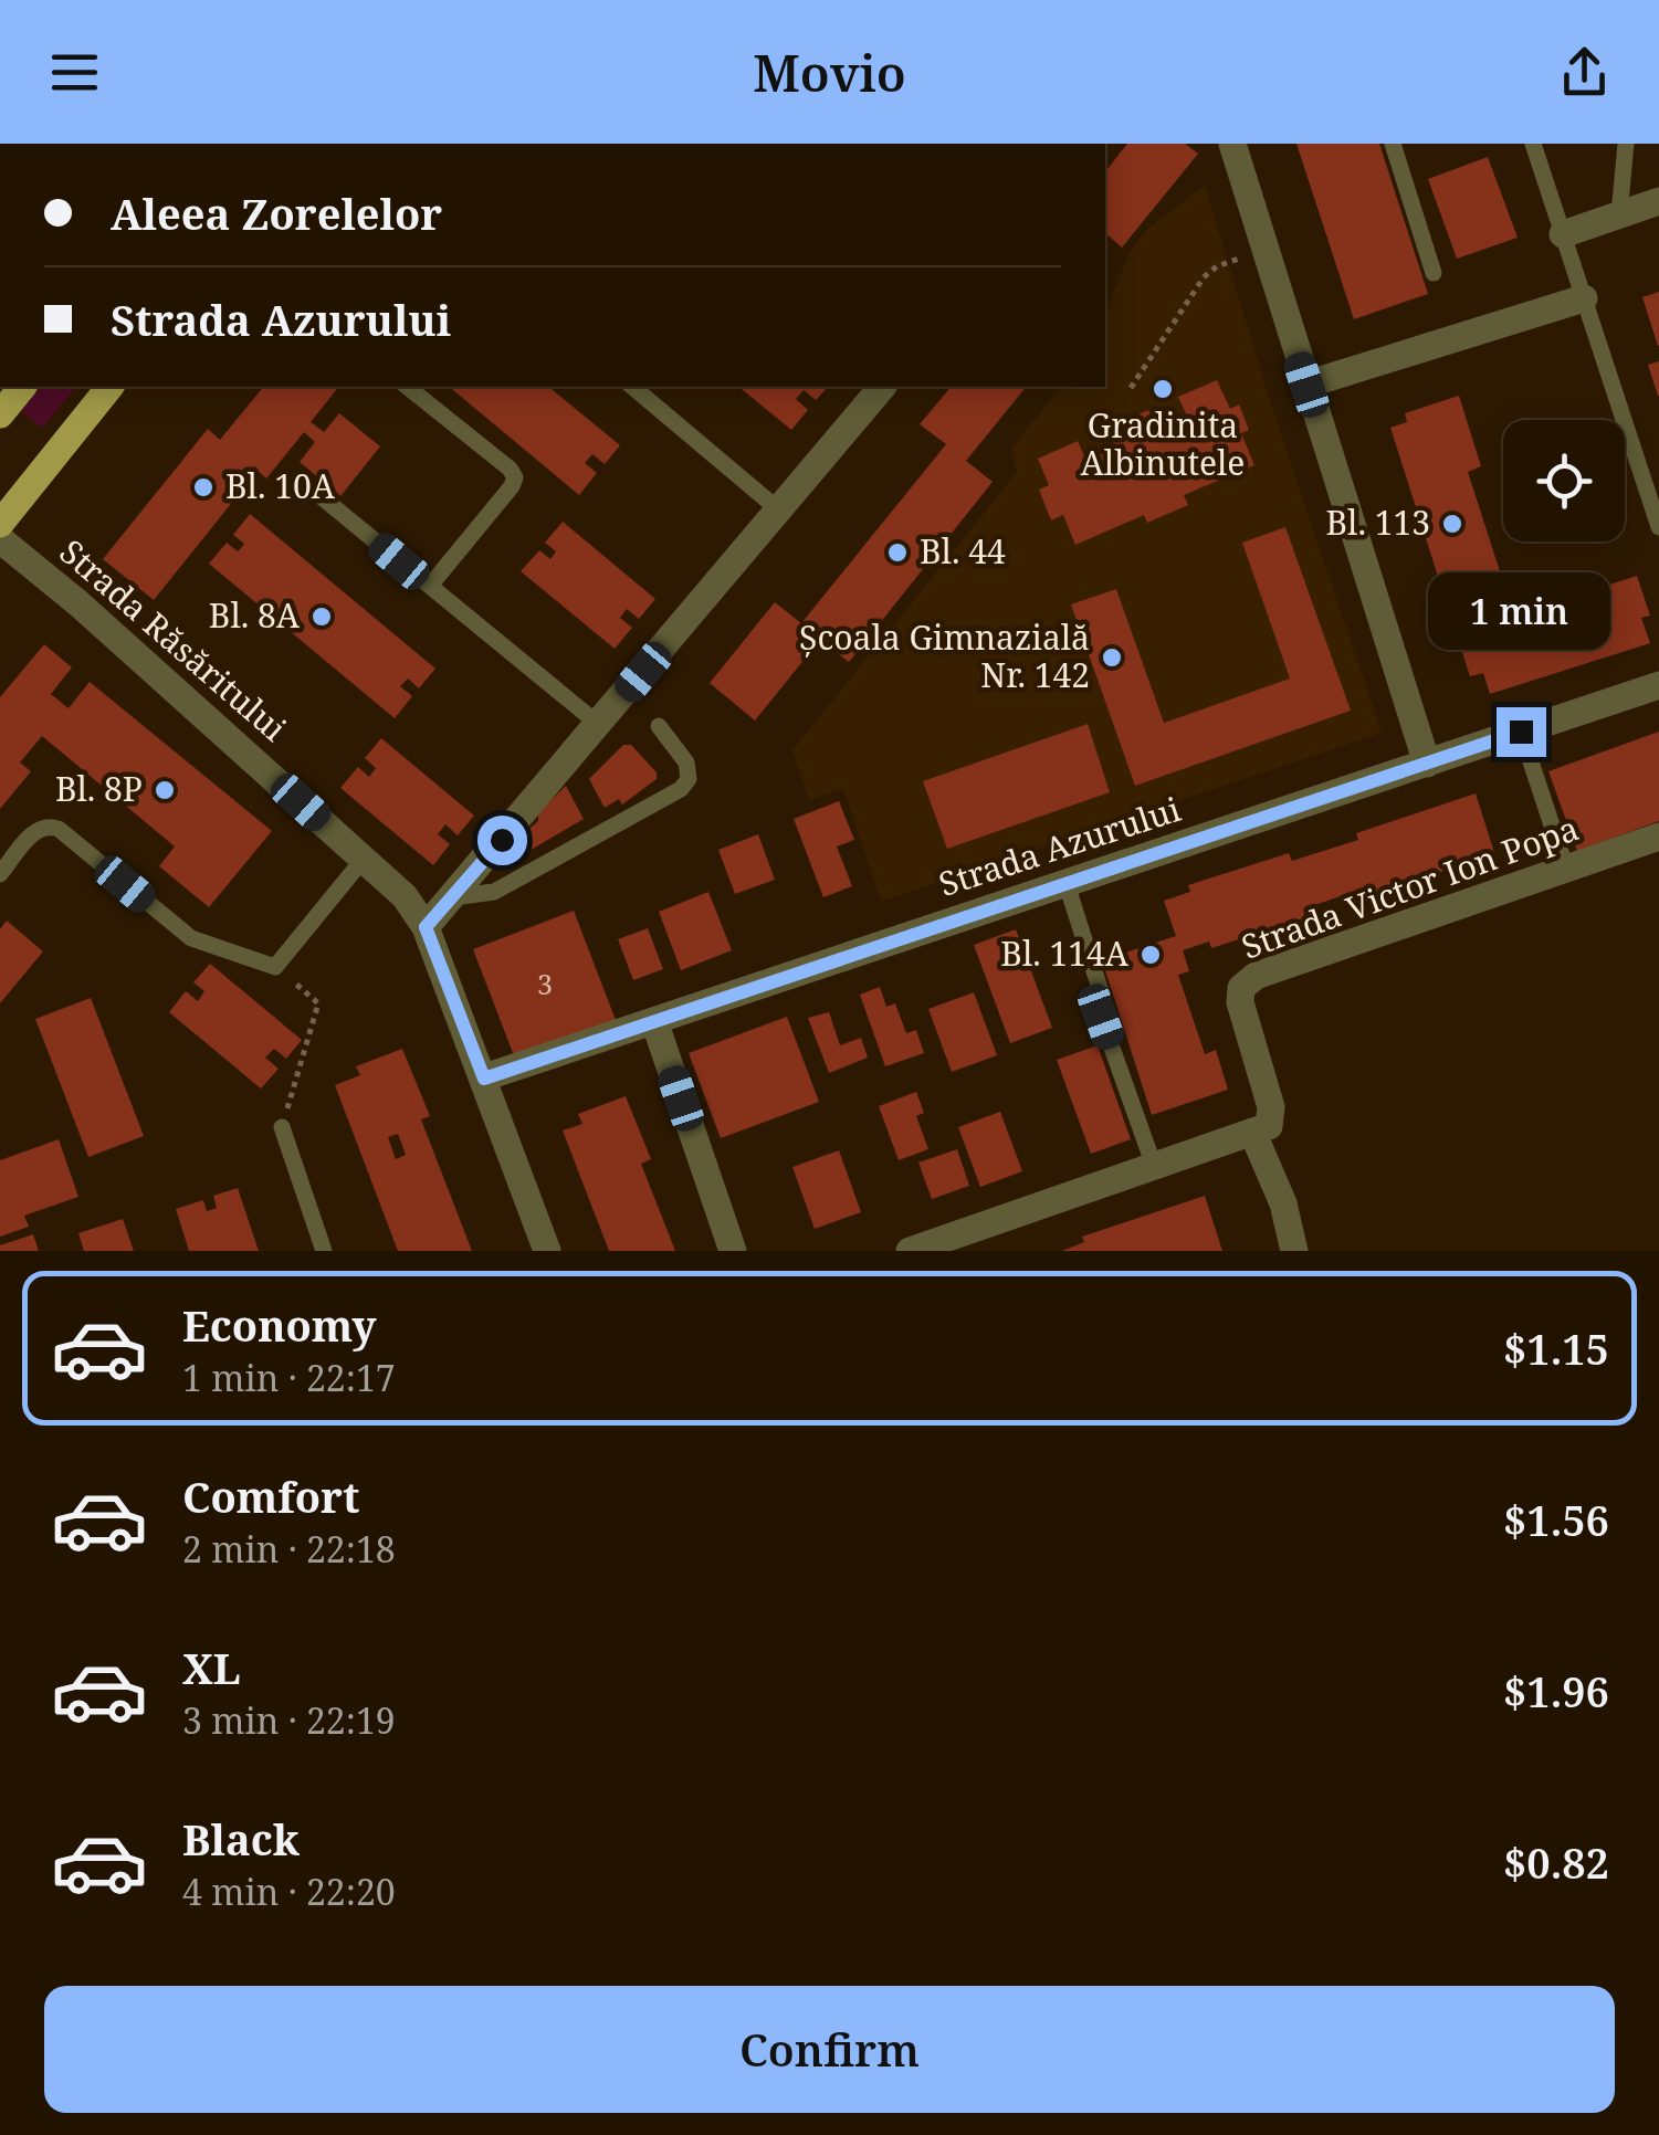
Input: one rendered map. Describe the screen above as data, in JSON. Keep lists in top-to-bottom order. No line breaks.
{"streets":{"street":["Strada Răsăritului","Strada Azurului","Strada Victor Ion Popa"]},"crossings":[["Strada Răsăritului","Strada Azurului"]],"places":["Gradinita Albinutele","Bl. 10A","Bl. 113","Bl. 44","Bl. 8A","Școala Gimnazială Nr. 142","Bl. 8P","Bl. 114A"],"house_numbers":["3"],"page":{"header":"Movio","banner":["Aleea Zorelelor","Strada Azurului"],"bubble":"1 min","list":[{"name":"Economy","note":"1 min · 22:17","value":"$1.15"},{"name":"Comfort","note":"2 min · 22:18","value":"$1.56"},{"name":"XL","note":"3 min · 22:19","value":"$1.96"},{"name":"Black","note":"4 min · 22:20","value":"$0.82"}],"buttons":"Confirm"}}
